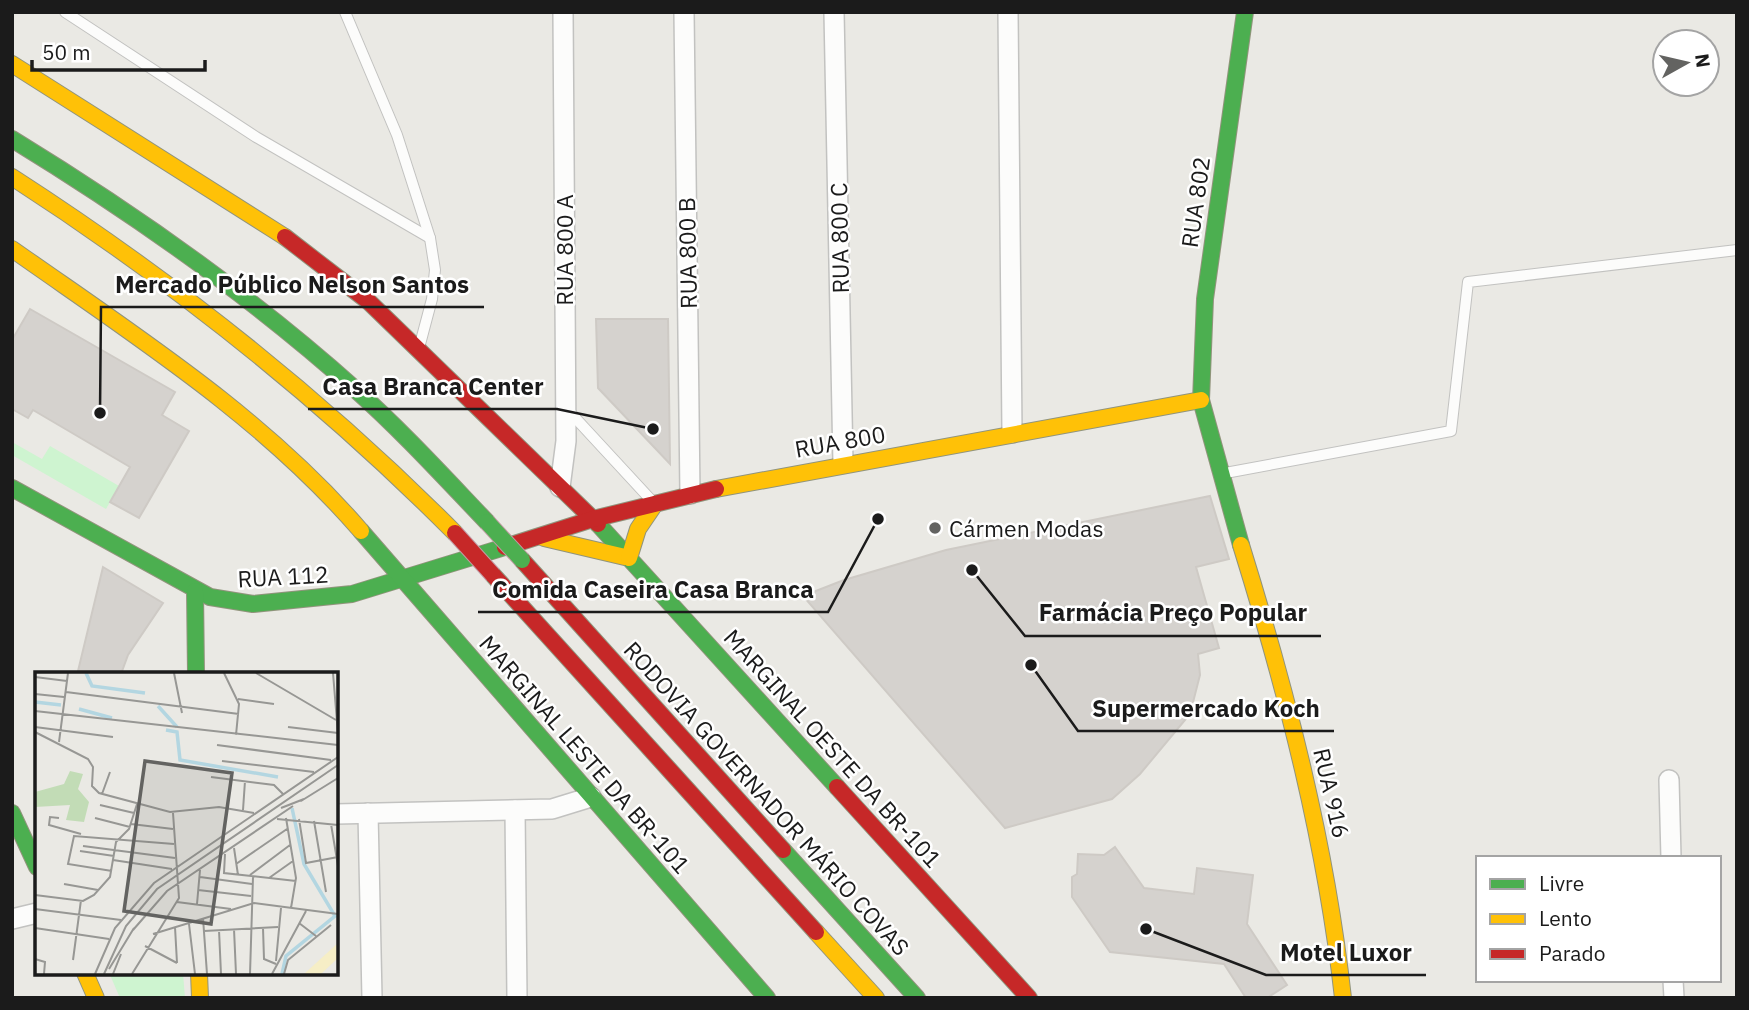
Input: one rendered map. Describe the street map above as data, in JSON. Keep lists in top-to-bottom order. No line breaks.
{"streets":{"main road":["RUA 802","RUA 800","RUA 112","MARGINAL OESTE DA BR-101","MARGINAL LESTE DA BR-101","RUA 916","RODOVIA GOVERNADOR MÁRIO COVAS"],"street":["RUA 800 C","RUA 800 A","RUA 800 B"]},"crossings":[["RUA 802","RUA 800"],["RUA 802","RUA 916"],["RUA 800 C","RUA 800"],["RUA 800 A","MARGINAL OESTE DA BR-101"],["RUA 800 B","RUA 800"],["RUA 800","RUA 112"],["RUA 800","MARGINAL OESTE DA BR-101"],["RUA 800","RUA 916"],["RUA 112","MARGINAL LESTE DA BR-101"]],"places":["Mercado Público Nelson Santos","Casa Branca Center","Comida Caseira Casa Branca","Cármen Modas","Farmácia Preço Popular","Supermercado Koch","Motel Luxor"],"legend":["Livre","Lento","Parado"],"scale_bar":"50 m","north":"right"}
